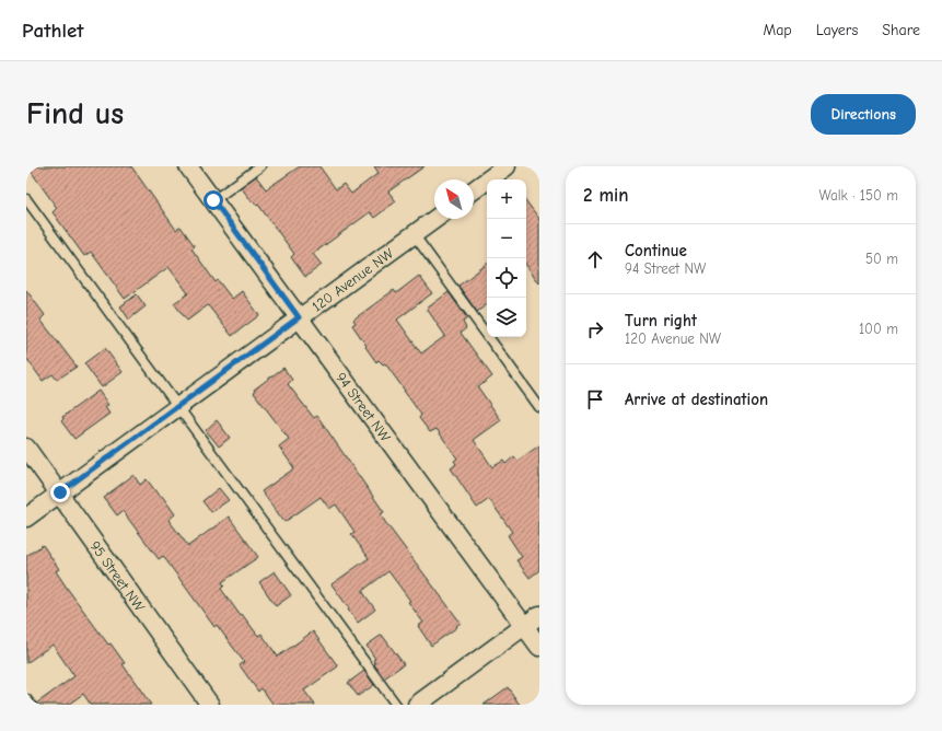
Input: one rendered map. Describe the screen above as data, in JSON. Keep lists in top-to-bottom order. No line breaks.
{"streets":{"street":["120 Avenue NW","94 Street NW","95 Street NW"]},"crossings":[["120 Avenue NW","94 Street NW"],["120 Avenue NW","95 Street NW"]],"north":"top left","page":{"header":"Pathlet","nav":["Map","Layers","Share"],"buttons":"Directions","title":"Find us","heading":["2 min","Walk · 150 m"],"map_buttons":["+","−"],"list":[["Continue","94 Street NW","50 m"],["Turn right","120 Avenue NW","100 m"],"Arrive at destination"]}}
